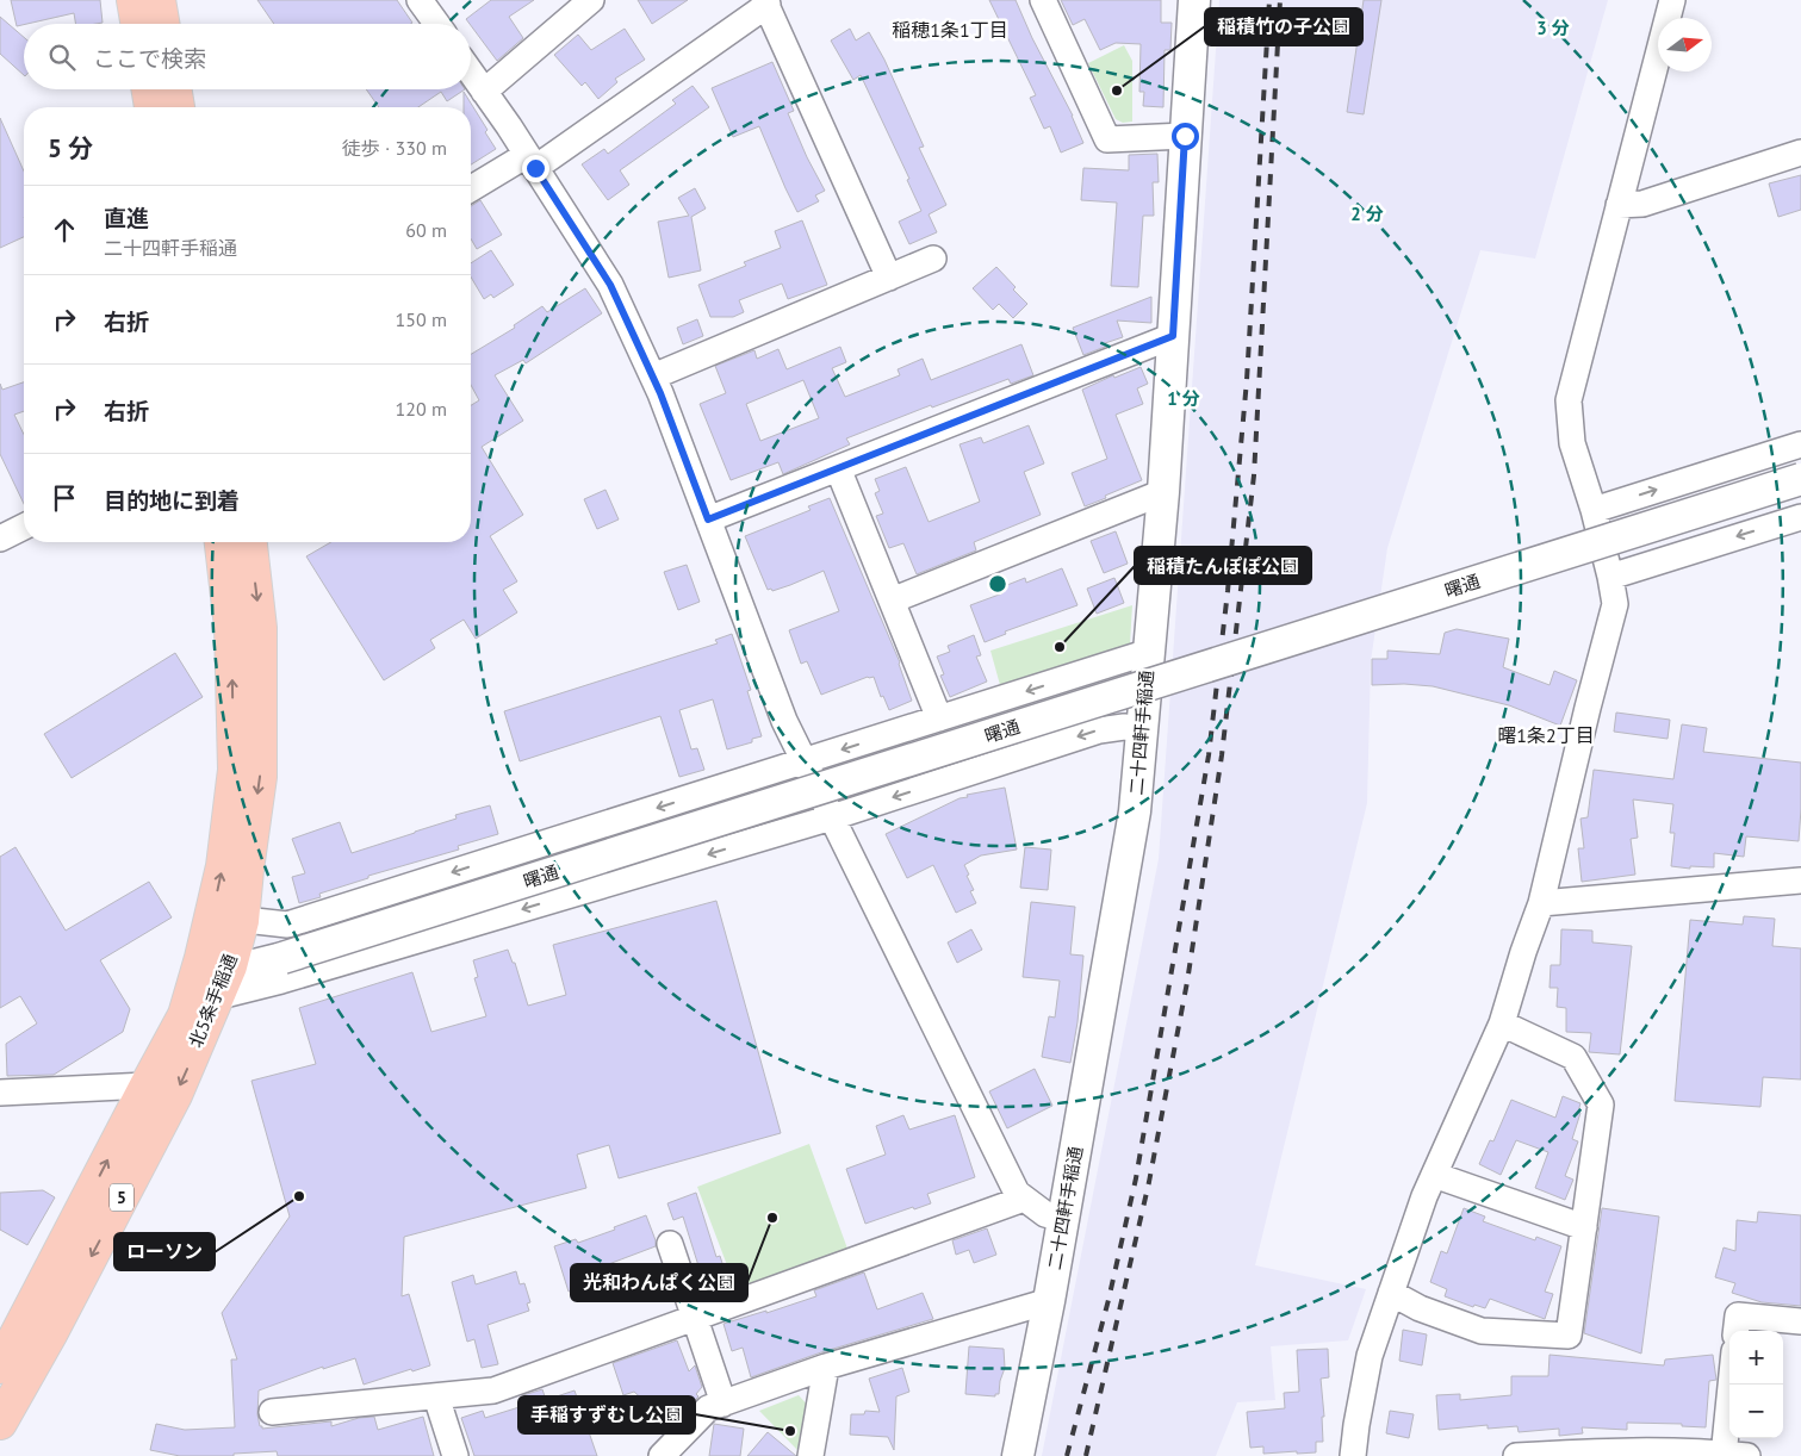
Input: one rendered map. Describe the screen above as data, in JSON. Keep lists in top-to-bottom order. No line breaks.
{"streets":{"highway":["北5条手稲通","5"],"street":["曙通","二十四軒手稲通"]},"crossings":[["曙通","北5条手稲通"]],"districts":["稲穂1条1丁目","曙1条2丁目"],"places":["稲積竹の子公園","稲積たんぽぽ公園","ローソン","光和わんぱく公園","手稲すずむし公園"],"north":"right","page":{"search":"ここで検索","heading":["5 分","徒歩 · 330 m"],"list":[["直進","二十四軒手稲通","60 m"],["右折","150 m"],["右折","120 m"],"目的地に到着"],"map_buttons":["+","−"]},"rings":["3 分","2 分","1 分"]}
